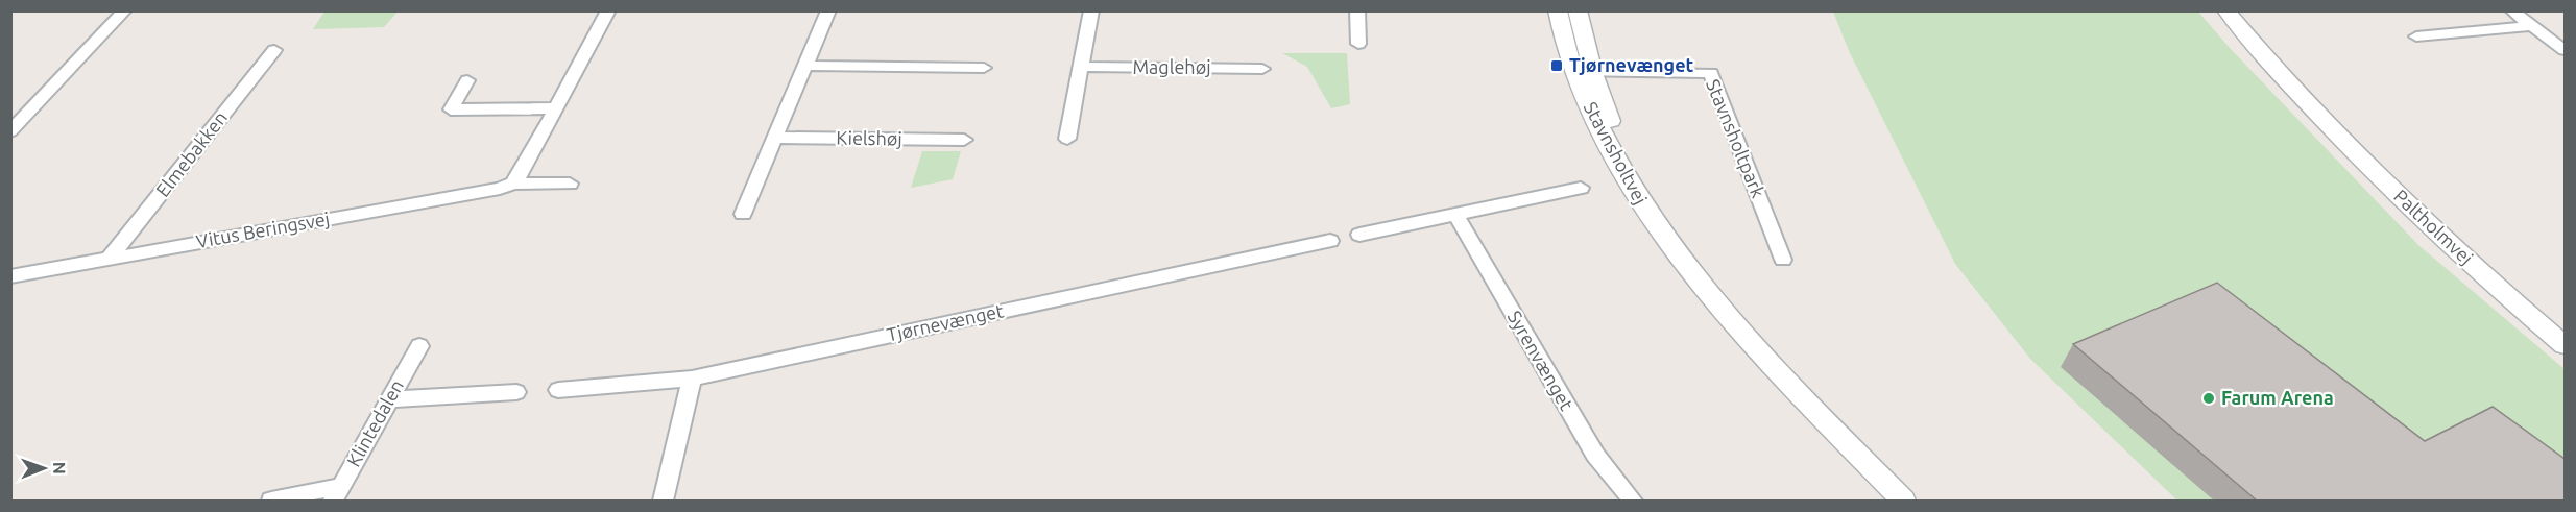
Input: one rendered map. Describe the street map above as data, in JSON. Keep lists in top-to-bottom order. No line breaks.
{"streets":{"street":["Maglehøj","Kielshøj","Stavnsholtpark","Stavnsholtvej","Elmebakken","Paltholmvej","Vitus Beringsvej","Tjørnevænget","Syrenvænget","Klintedalen"]},"crossings":[["Stavnsholtpark","Stavnsholtvej"],["Elmebakken","Vitus Beringsvej"]],"places":{"transit":["Tjørnevænget"],"other":["Farum Arena"]},"north":"right"}
